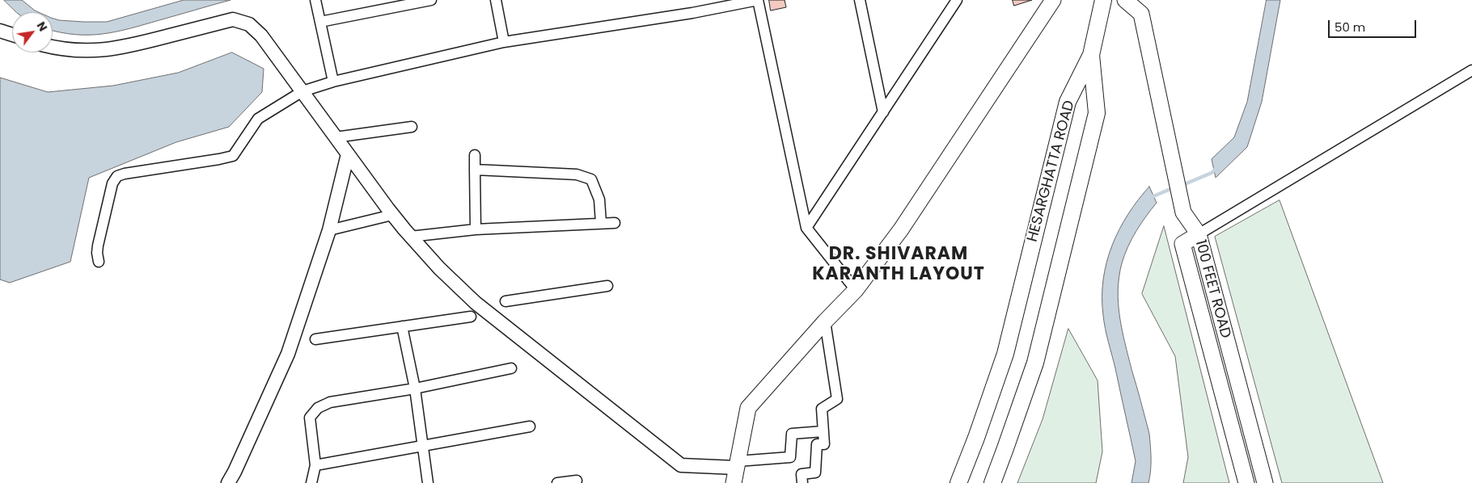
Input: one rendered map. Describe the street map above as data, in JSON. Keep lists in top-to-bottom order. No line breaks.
{"streets":{"main road":["HESARGHATTA ROAD","100 FEET ROAD"]},"districts":["DR. SHIVARAM KARANTH LAYOUT"],"scale_bar":"50 m","north":"top right"}
